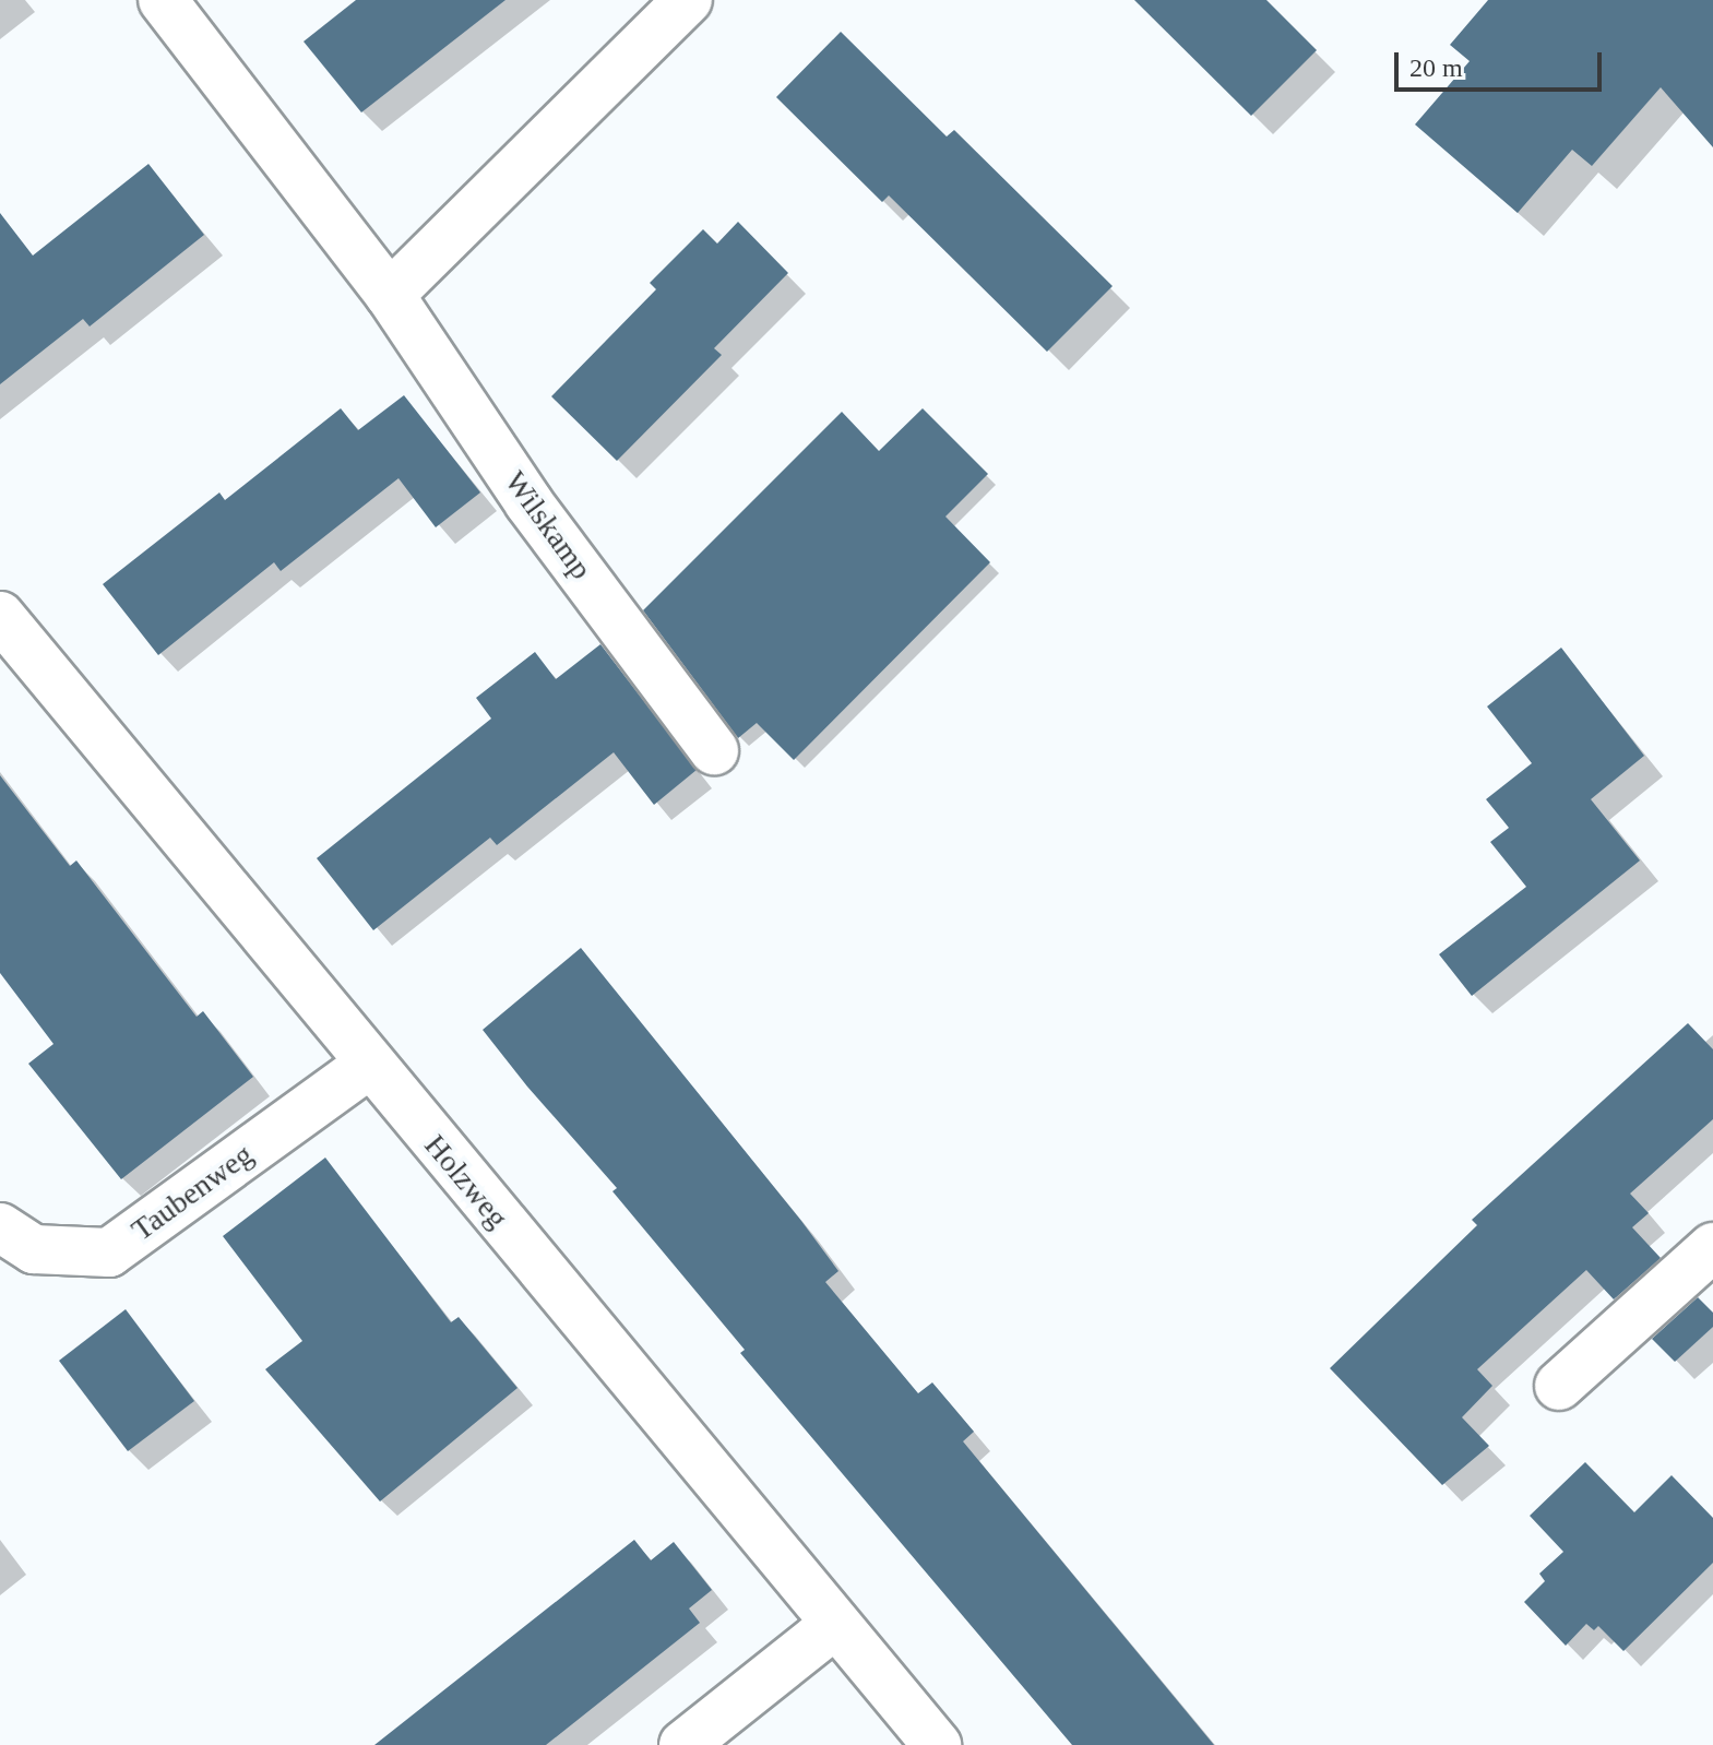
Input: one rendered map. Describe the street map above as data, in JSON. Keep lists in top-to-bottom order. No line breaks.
{"streets":{"street":["Wilskamp","Holzweg","Taubenweg"]},"crossings":[["Holzweg","Taubenweg"]],"scale_bar":"20 m"}
